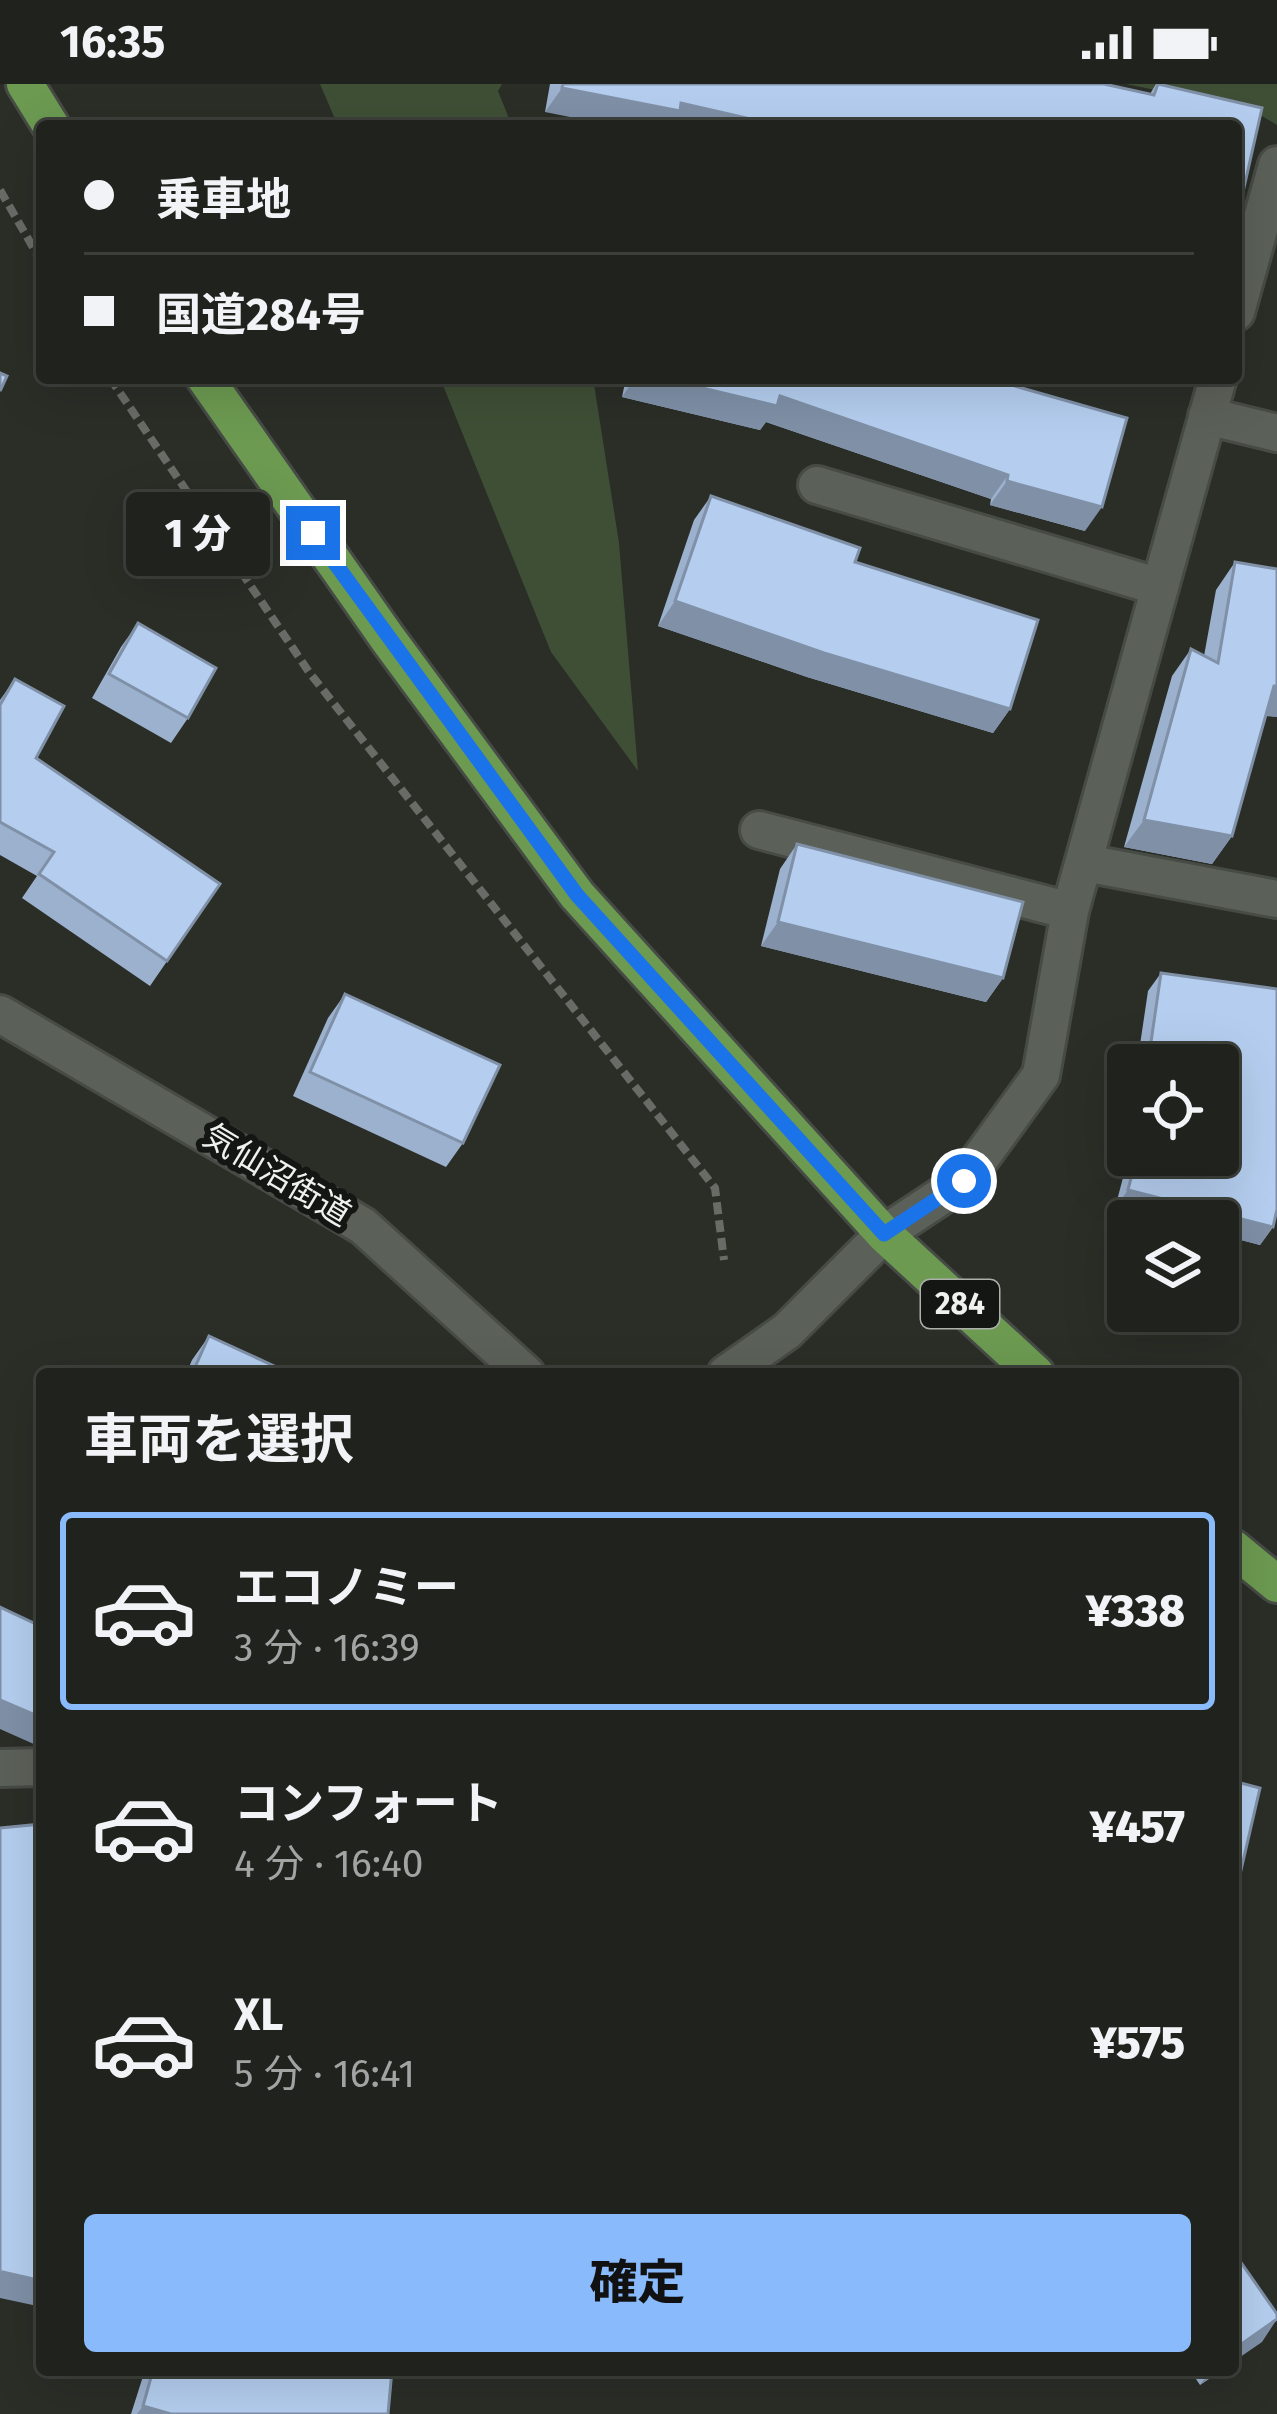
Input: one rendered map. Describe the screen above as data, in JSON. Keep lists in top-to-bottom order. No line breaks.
{"streets":{"highway":["284"],"street":["気仙沼街道"]},"page":{"status":"16:35","banner":["乗車地","国道284号"],"bubble":"1 分","heading":"車両を選択","list":[{"name":"エコノミー","note":"3 分 · 16:39","value":"¥338"},{"name":"コンフォート","note":"4 分 · 16:40","value":"¥457"},{"name":"XL","note":"5 分 · 16:41","value":"¥575"}],"buttons":"確定"}}
